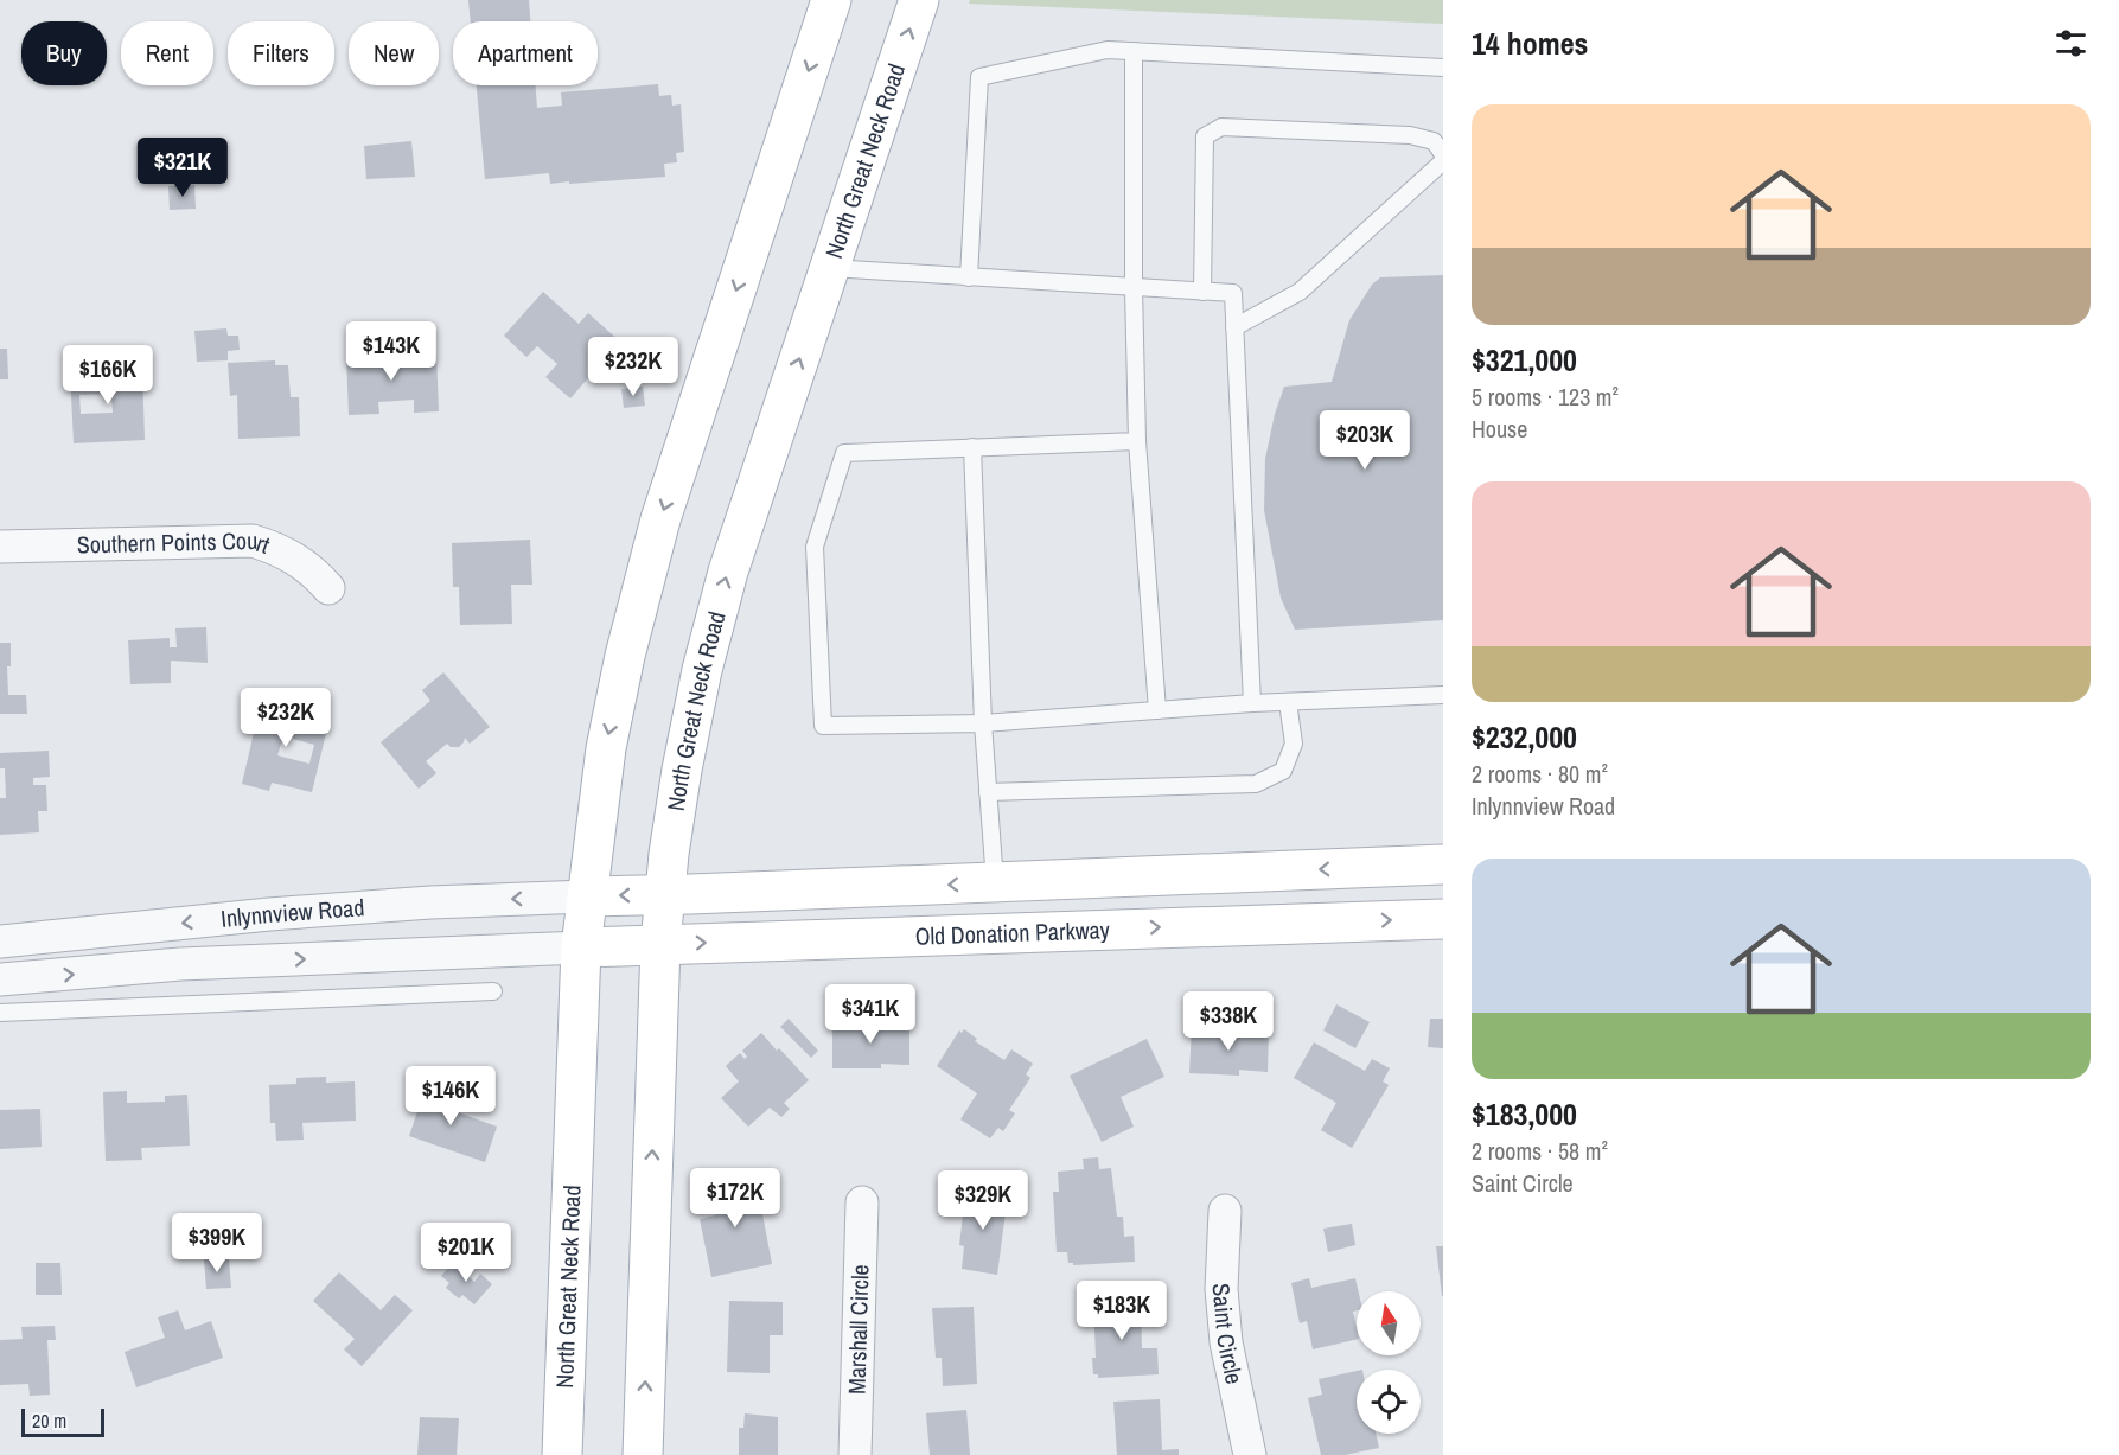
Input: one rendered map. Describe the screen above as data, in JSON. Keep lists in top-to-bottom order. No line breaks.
{"streets":{"main road":["North Great Neck Road","Old Donation Parkway"],"street":["Southern Points Court","Inlynnview Road","Marshall Circle","Saint Circle"]},"crossings":[["North Great Neck Road","Inlynnview Road"],["North Great Neck Road","Old Donation Parkway"],["Inlynnview Road","Old Donation Parkway"]],"scale_bar":"20 m","north":"top","page":{"heading":"14 homes","chip":["Buy","Rent","Filters","New","Apartment"],"list":[{"name":"$321,000","note":"5 rooms · 123 m² · House"},{"name":"$232,000","note":"2 rooms · 80 m² · Inlynnview Road"},{"name":"$183,000","note":"2 rooms · 58 m² · Saint Circle"}],"price":["$321K","$143K","$232K","$166K","$203K","$232K","$341K","$338K","$146K","$172K","$329K","$399K","$201K","$183K"],"scale":"20 m"}}
